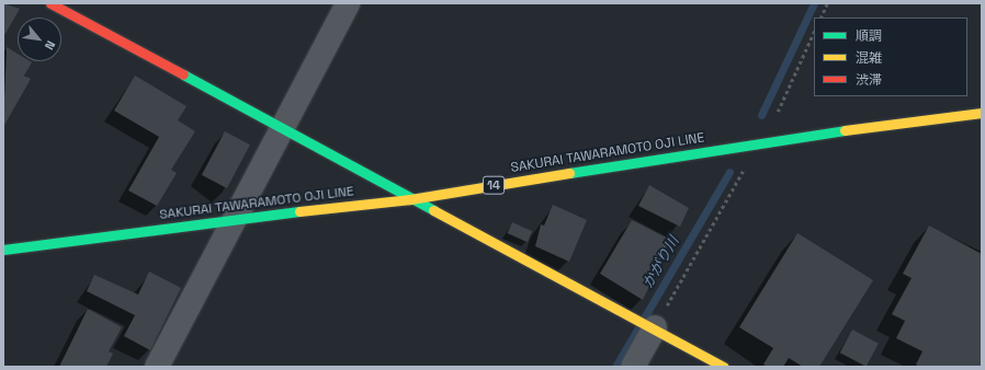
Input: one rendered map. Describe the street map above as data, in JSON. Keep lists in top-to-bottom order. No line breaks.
{"streets":{"main road":["SAKURAI TAWARAMOTO OJI LINE","14"]},"water":["かがり川"],"legend":["順調","混雑","渋滞"],"north":"bottom right"}
